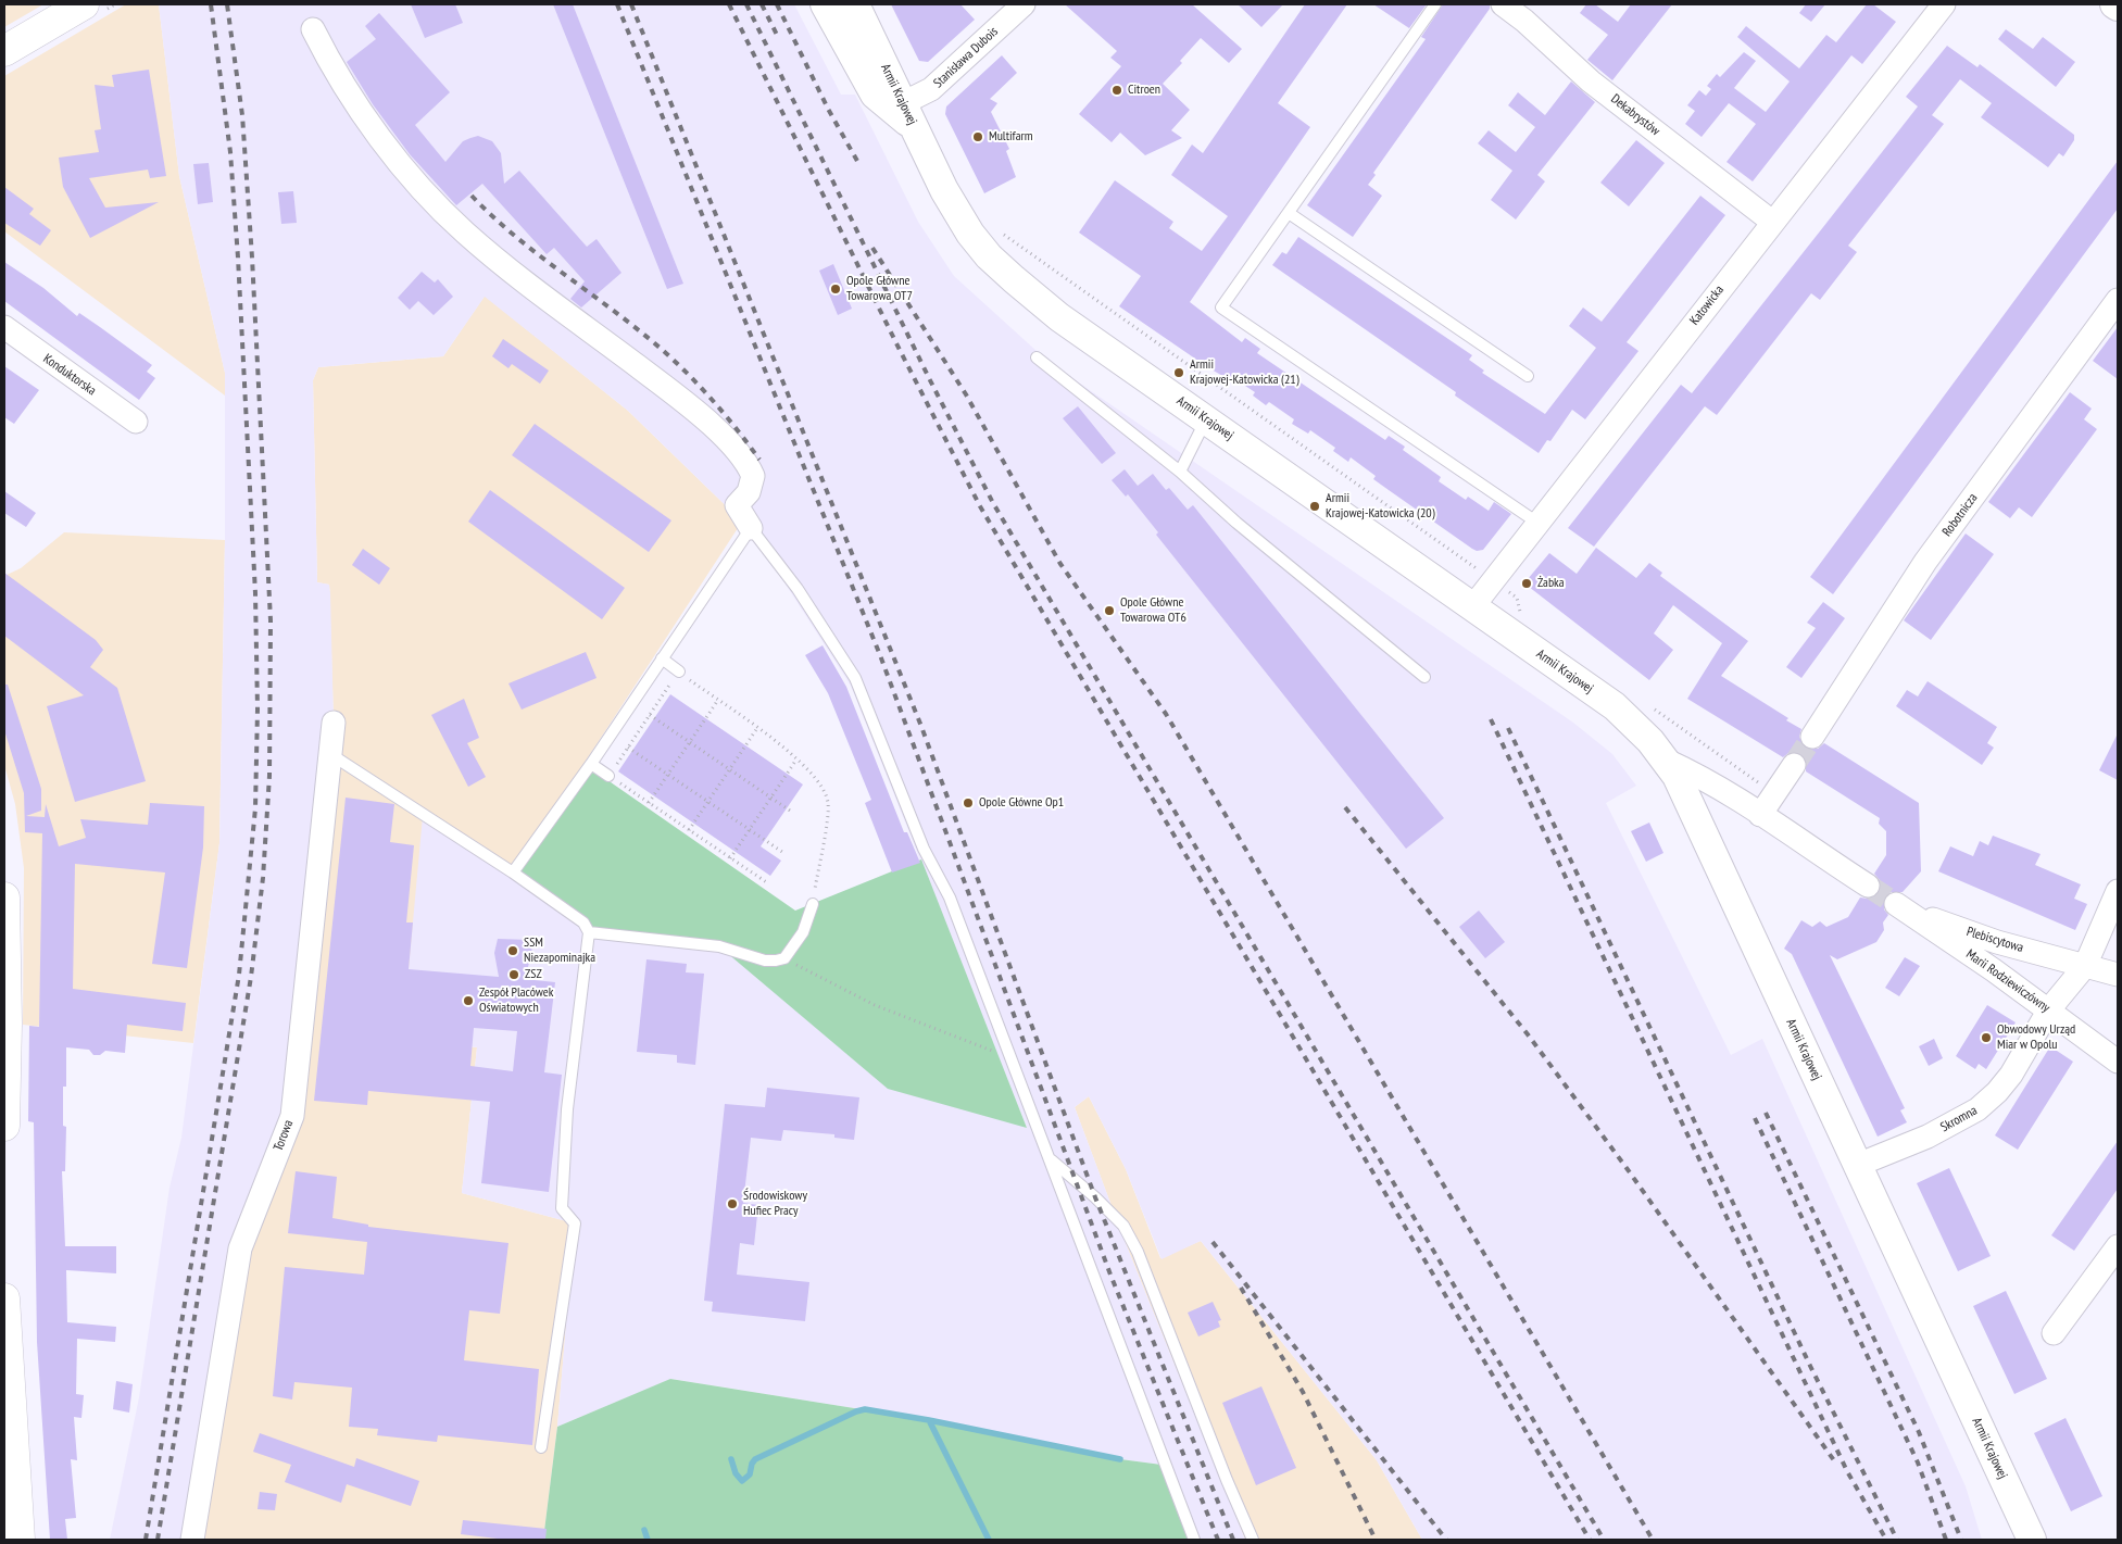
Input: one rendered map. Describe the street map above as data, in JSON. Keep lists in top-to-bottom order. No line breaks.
{"streets":{"street":["Stanisława Dubois","Armii Krajowej","Dekabrystów","Katowicka","Konduktorska","Robotnicza","Plebiscytowa","Marii Rodziewiczówny","Skromna","Torowa"]},"crossings":[["Stanisława Dubois","Armii Krajowej"],["Armii Krajowej","Katowicka"],["Armii Krajowej","Skromna"],["Dekabrystów","Katowicka"],["Plebiscytowa","Marii Rodziewiczówny"],["Marii Rodziewiczówny","Skromna"]],"places":["Citroen","Multifarm","Opole Główne Towarowa OT7","Armii Krajowej-Katowicka (21)","Armii Krajowej-Katowicka (20)","Żabka","Opole Główne Towarowa OT6","Opole Główne Op1","SSM Niezapominajka","ZSZ","Zespół Placówek Oświatowych","Obwodowy Urząd Miar w Opolu","Środowiskowy Hufiec Pracy"]}
